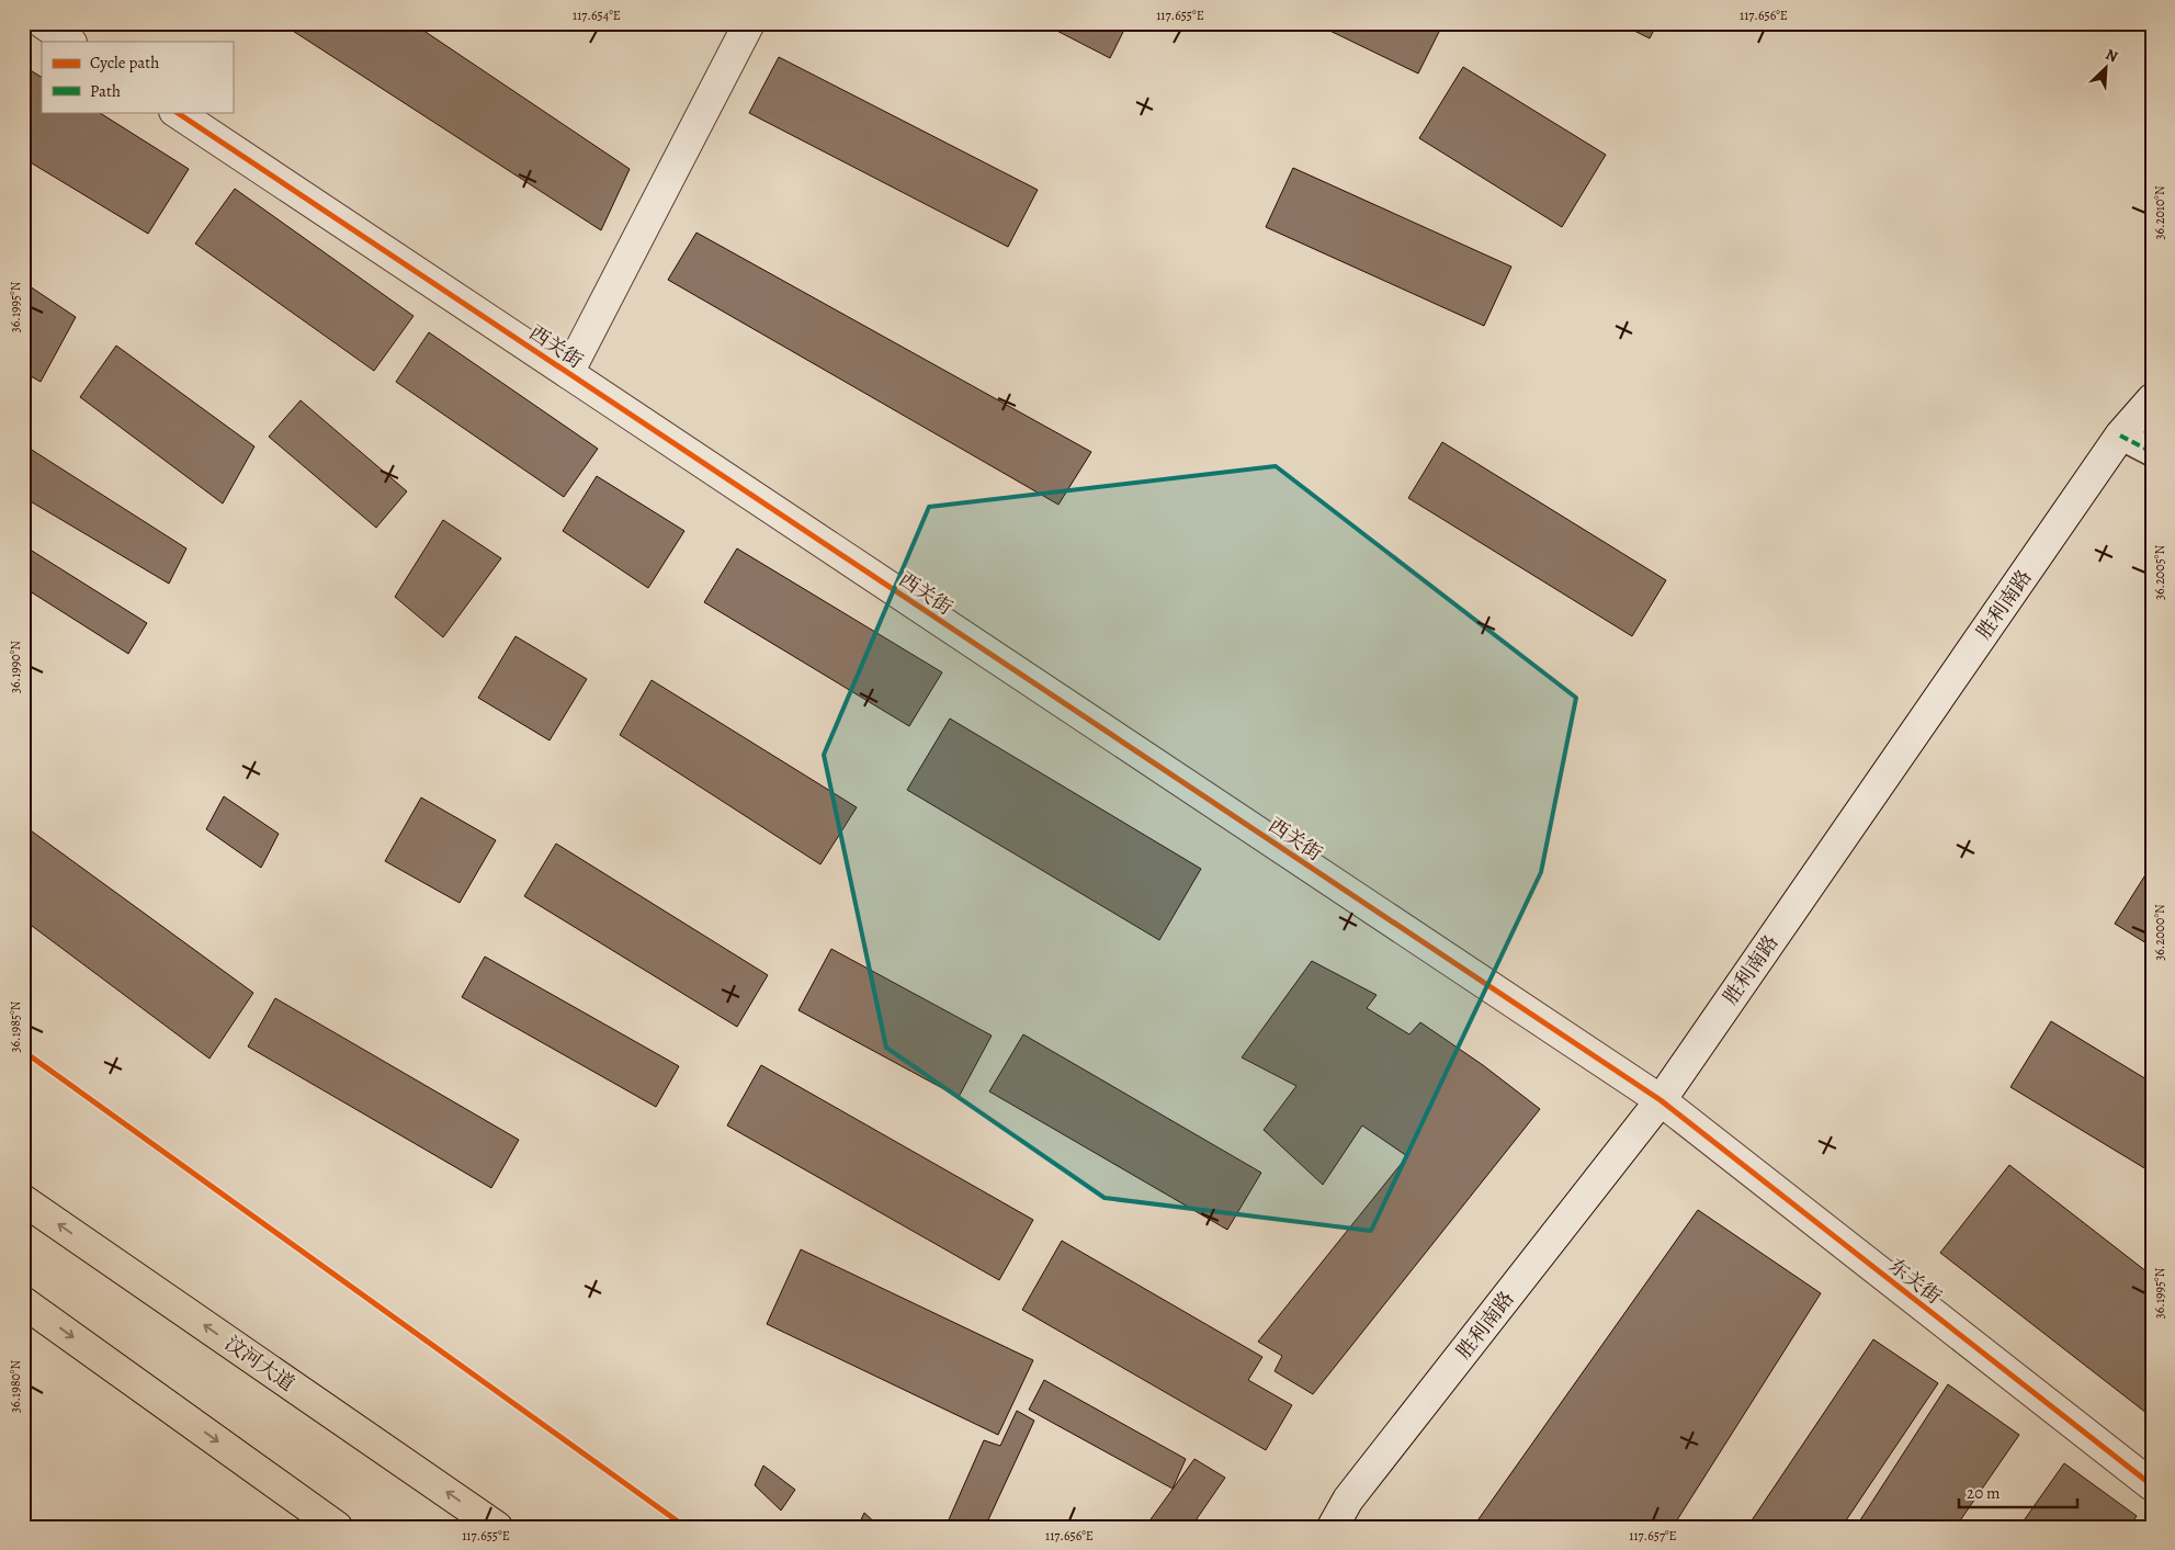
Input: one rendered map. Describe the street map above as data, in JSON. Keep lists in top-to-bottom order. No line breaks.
{"streets":{"highway":["汶河大道"],"street":["西关街","胜利南路","东关街"]},"crossings":[["西关街","胜利南路"],["西关街","东关街"],["胜利南路","东关街"]],"legend":["Cycle path","Path"],"scale_bar":"20 m","north":"top right","coordinates":["117.654°E","117.655°E","117.656°E","36.2010°N","36.1995°N","36.2005°N","36.1990°N","36.2000°N","36.1985°N","36.1980°N","117.657°E"]}
